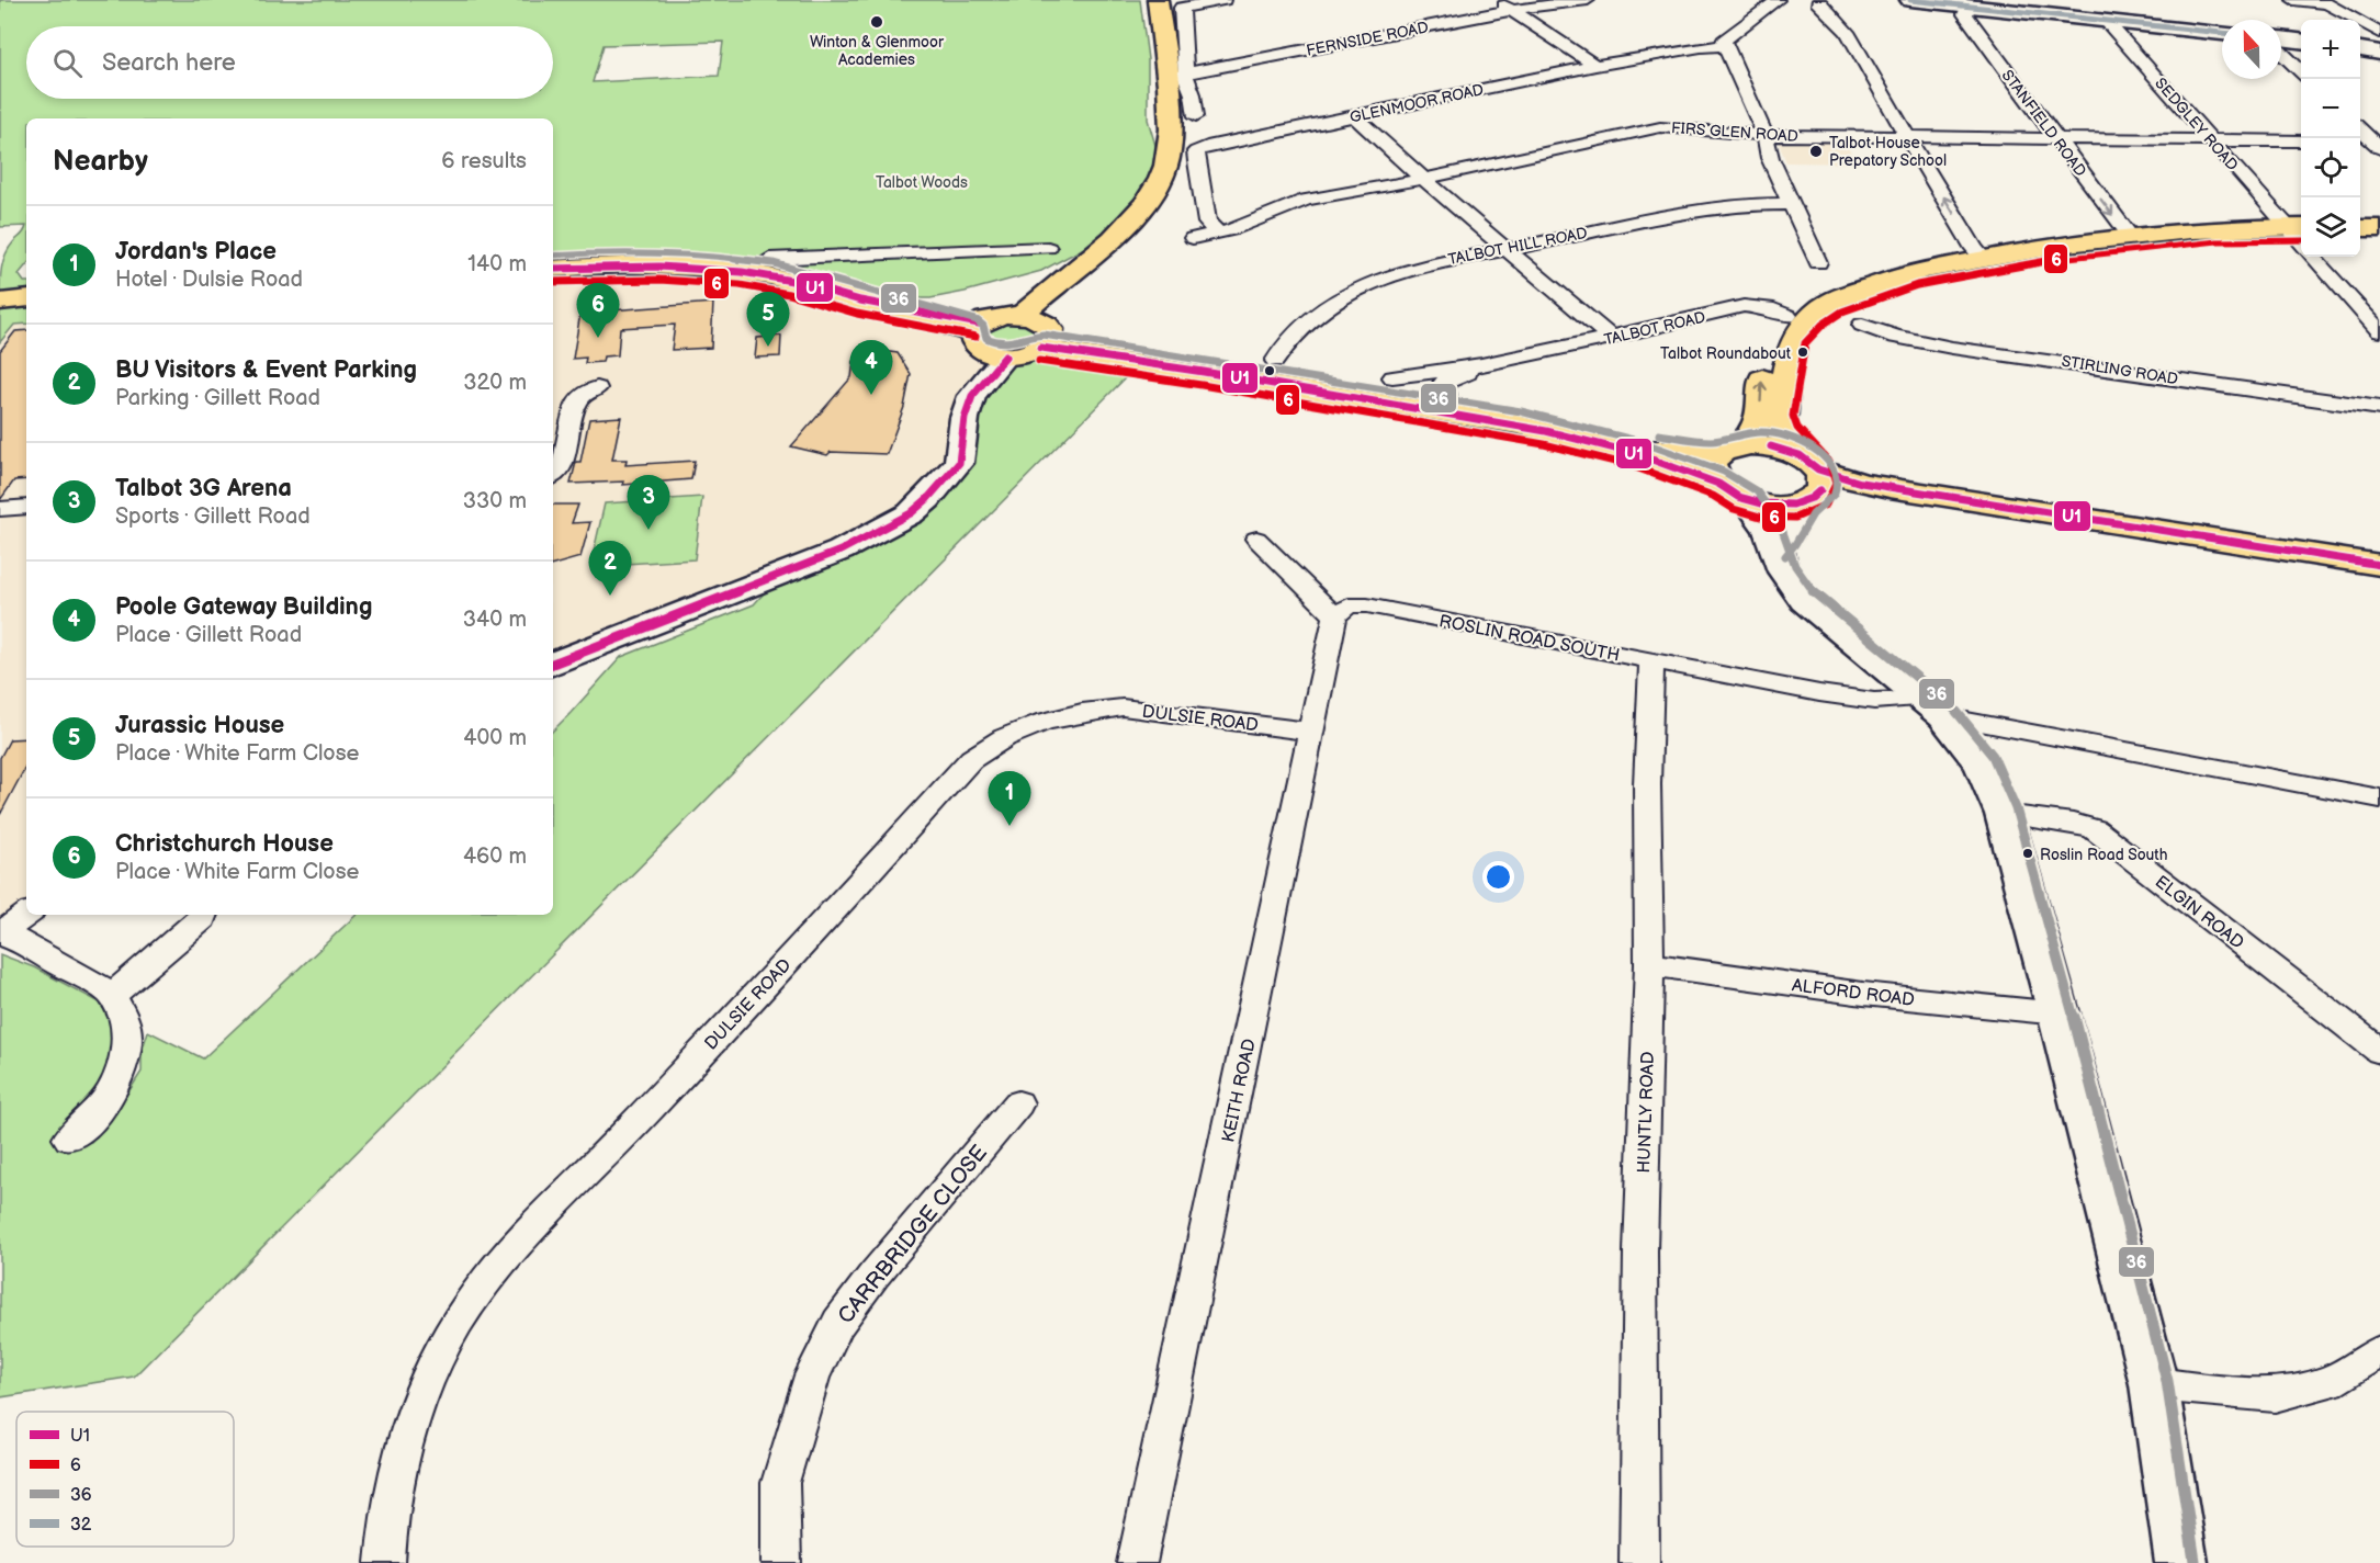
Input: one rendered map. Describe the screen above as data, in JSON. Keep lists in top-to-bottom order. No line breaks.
{"streets":{"street":["FERNSIDE ROAD","GLENMOOR ROAD","STANFIELD ROAD","SEDGLEY ROAD","FIRS GLEN ROAD","TALBOT HILL ROAD","TALBOT ROAD","STIRLING ROAD","ROSLIN ROAD SOUTH","DULSIE ROAD","ELGIN ROAD","ALFORD ROAD","KEITH ROAD","HUNTLY ROAD","CARRBRIDGE CLOSE"]},"crossings":[["GLENMOOR ROAD","FIRS GLEN ROAD"],["STANFIELD ROAD","FIRS GLEN ROAD"],["SEDGLEY ROAD","FIRS GLEN ROAD"],["ROSLIN ROAD SOUTH","KEITH ROAD"],["ROSLIN ROAD SOUTH","HUNTLY ROAD"],["DULSIE ROAD","KEITH ROAD"],["ALFORD ROAD","HUNTLY ROAD"]],"parks":["Talbot Woods"],"places":["Winton & Glenmoor Academies","Talbot House Prepatory School","Talbot Roundabout","Roslin Road South"],"lines":["transit line 32","transit line 6","transit line 36","transit line U1"],"legend":["U1","6","36","32"],"north":"top","page":{"map_buttons":["+","−"],"search":"Search here","heading":["Nearby","6 results"],"list":[{"mark":"1","name":"Jordan's Place","note":"Hotel · Dulsie Road","value":"140 m"},{"mark":"2","name":"BU Visitors & Event Parking","note":"Parking · Gillett Road","value":"320 m"},{"mark":"3","name":"Talbot 3G Arena","note":"Sports · Gillett Road","value":"330 m"},{"mark":"4","name":"Poole Gateway Building","note":"Place · Gillett Road","value":"340 m"},{"mark":"5","name":"Jurassic House","note":"Place · White Farm Close","value":"400 m"},{"mark":"6","name":"Christchurch House","note":"Place · White Farm Close","value":"460 m"}],"pins":["6","5","4","3","2","1"]}}
